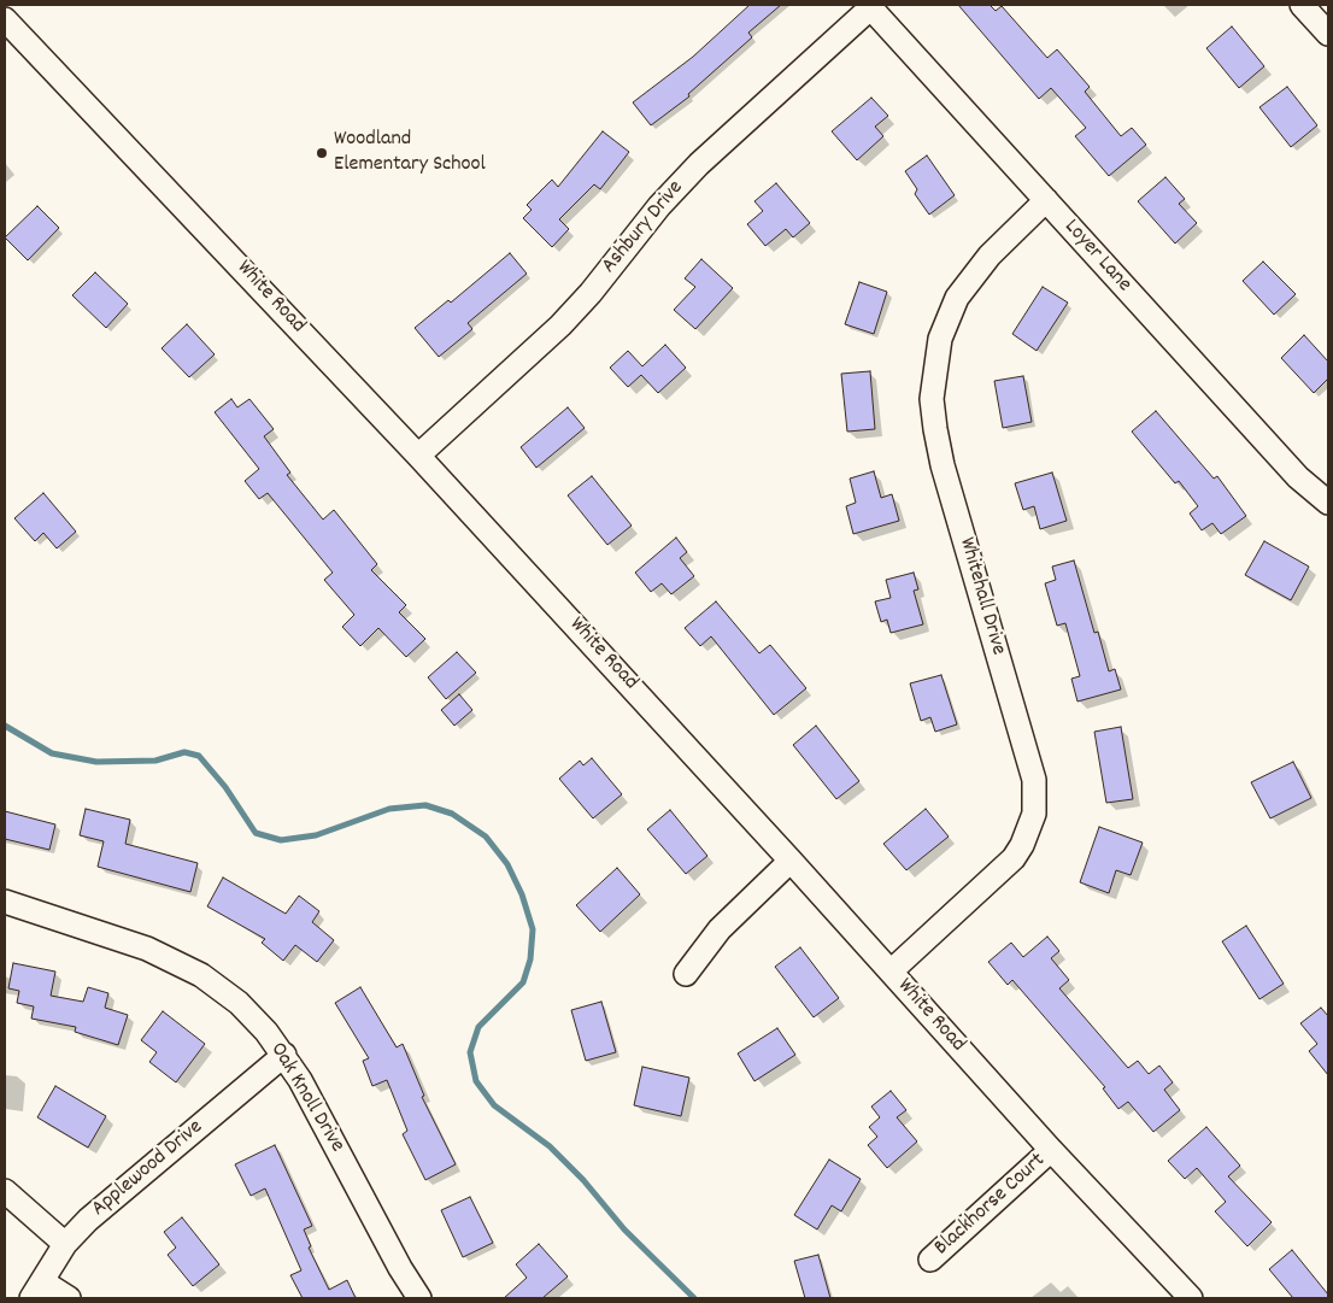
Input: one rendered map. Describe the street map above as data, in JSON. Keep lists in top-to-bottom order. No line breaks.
{"streets":{"street":["Ashbury Drive","Loyer Lane","White Road","Whitehall Drive","Oak Knoll Drive","Applewood Drive","Blackhorse Court"]},"crossings":[["Ashbury Drive","Loyer Lane"],["Ashbury Drive","White Road"],["Loyer Lane","Whitehall Drive"],["White Road","Whitehall Drive"],["White Road","Blackhorse Court"],["Oak Knoll Drive","Applewood Drive"]],"places":["Woodland Elementary School"]}
